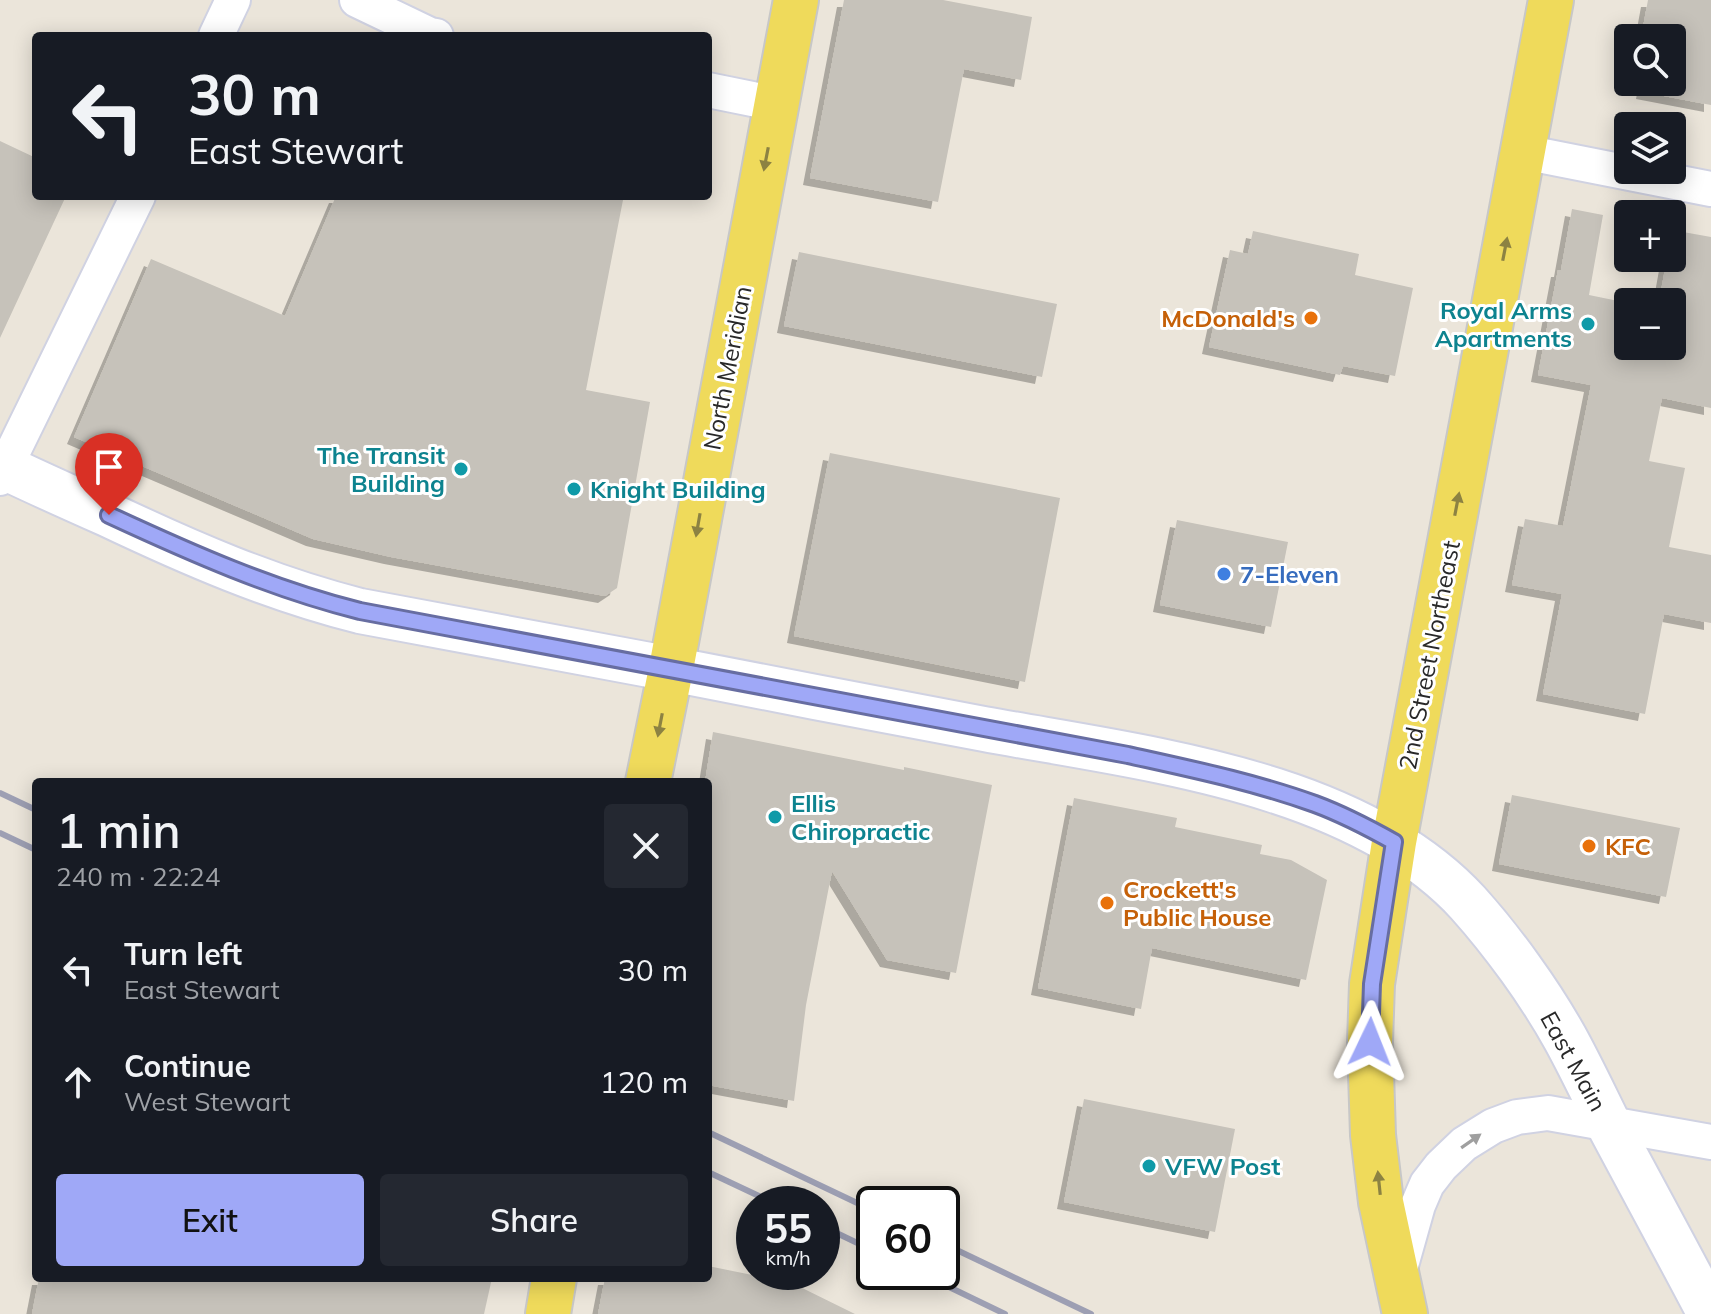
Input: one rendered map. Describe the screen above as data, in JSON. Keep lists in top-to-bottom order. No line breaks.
{"streets":{"main road":["North Meridian","2nd Street Northeast","East Main"]},"crossings":[["North Meridian","East Main"],["2nd Street Northeast","East Main"]],"one_way":["North Meridian","2nd Street Northeast"],"places":["McDonald's","Royal Arms Apartments","The Transit Building","Knight Building","7-Eleven","Ellis Chiropractic","KFC","Crockett's Public House","VFW Post"],"page":{"map_buttons":["+","−"],"turn":["30 m","East Stewart"],"heading":["1 min","240 m · 22:24"],"list":[{"name":"Turn left","note":"East Stewart","value":"30 m"},{"name":"Continue","note":"West Stewart","value":"120 m"}],"buttons":["Exit","Share"],"speed":"55 km/h","limit":"60"}}
